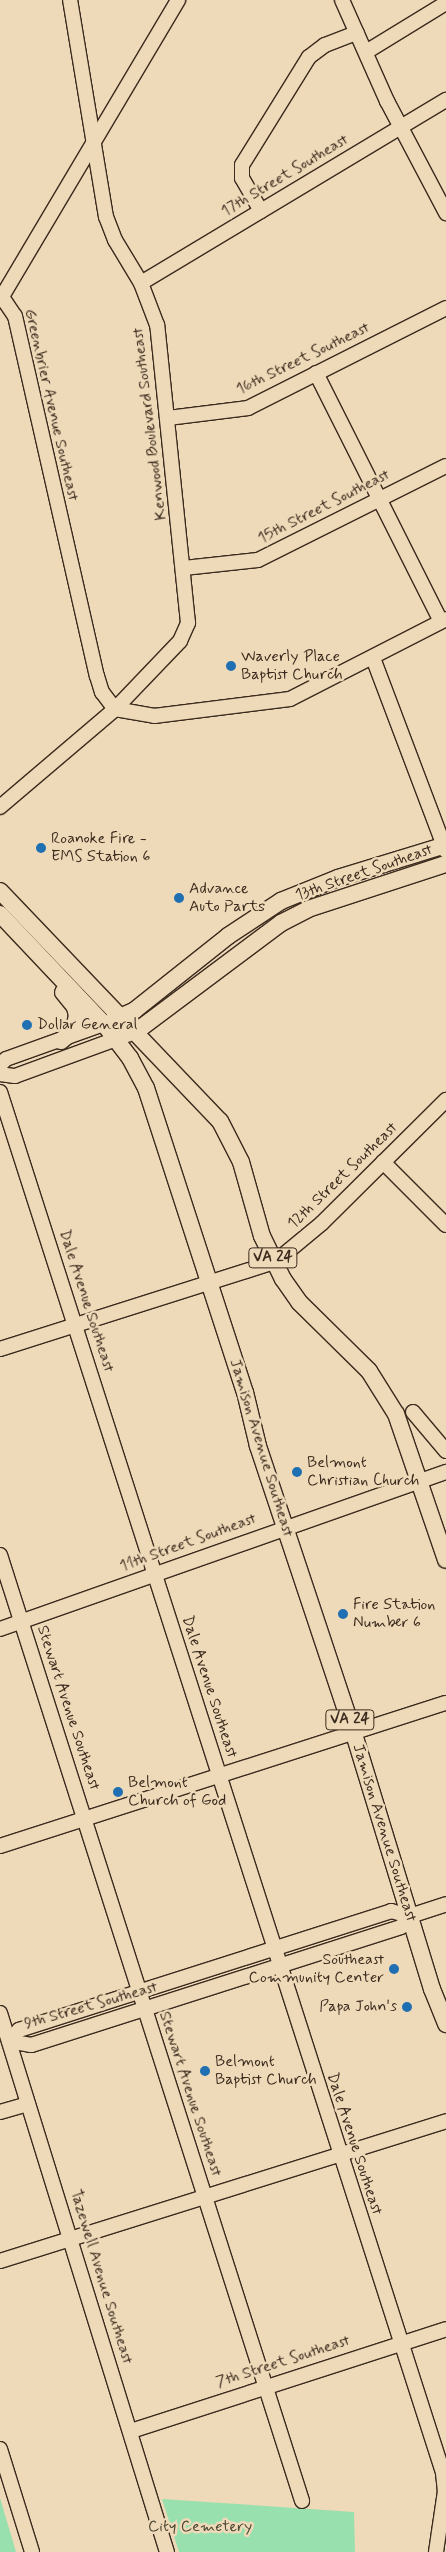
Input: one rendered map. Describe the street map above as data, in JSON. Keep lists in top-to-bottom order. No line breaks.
{"streets":{"main road":["13th Street Southeast","VA 24","Jamison Avenue Southeast"],"street":["17th Street Southeast","16th Street Southeast","Greenbrier Avenue Southeast","Kenwood Boulevard Southeast","15th Street Southeast","12th Street Southeast","Dale Avenue Southeast","11th Street Southeast","Stewart Avenue Southeast","9th Street Southeast","Tazewell Avenue Southeast","7th Street Southeast"]},"crossings":[["17th Street Southeast","Kenwood Boulevard Southeast"],["16th Street Southeast","Kenwood Boulevard Southeast"],["Greenbrier Avenue Southeast","Kenwood Boulevard Southeast"],["Kenwood Boulevard Southeast","15th Street Southeast"],["13th Street Southeast","VA 24"],["13th Street Southeast","Jamison Avenue Southeast"],["12th Street Southeast","VA 24"],["12th Street Southeast","Dale Avenue Southeast"],["12th Street Southeast","Jamison Avenue Southeast"],["VA 24","11th Street Southeast"],["Dale Avenue Southeast","11th Street Southeast"],["Dale Avenue Southeast","9th Street Southeast"],["Dale Avenue Southeast","7th Street Southeast"],["Jamison Avenue Southeast","11th Street Southeast"],["Jamison Avenue Southeast","9th Street Southeast"],["11th Street Southeast","Stewart Avenue Southeast"],["Stewart Avenue Southeast","9th Street Southeast"],["Stewart Avenue Southeast","7th Street Southeast"],["9th Street Southeast","Tazewell Avenue Southeast"],["Tazewell Avenue Southeast","7th Street Southeast"]],"parks":["City Cemetery"],"places":["Waverly Place Baptist Church","Roanoke Fire - EMS Station 6","Advance Auto Parts","Dollar General","Belmont Christian Church","Fire Station Number 6","Belmont Church of God","Southeast Community Center","Papa John's","Belmont Baptist Church"]}
